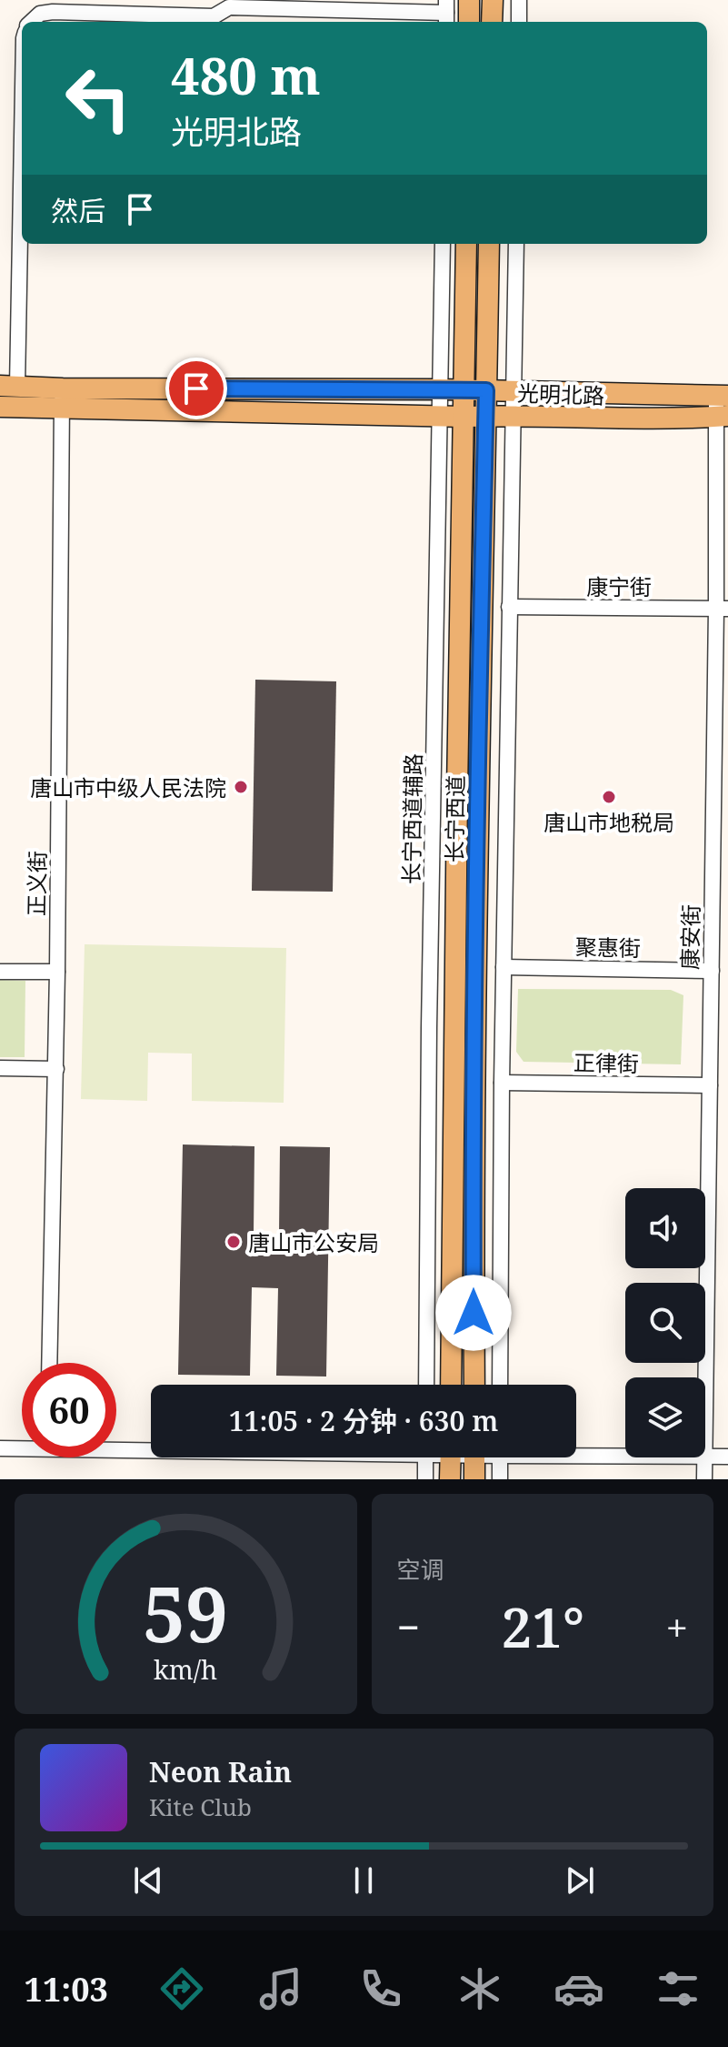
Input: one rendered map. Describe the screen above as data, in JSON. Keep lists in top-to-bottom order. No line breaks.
{"streets":{"main road":["光明北路","长宁西道"],"street":["康宁街","长宁西道辅路","正义街","康安街","聚惠街","正律街"]},"crossings":[["光明北路","长宁西道辅路"],["光明北路","长宁西道"],["光明北路","正义街"],["光明北路","康安街"],["康宁街","康安街"],["康安街","聚惠街"],["康安街","正律街"]],"places":["唐山市中级人民法院","唐山市地税局","唐山市公安局"],"page":{"turn":["480 m","光明北路"],"then":"然后","limit":"60","trip":"11:05 · 2 分钟 · 630 m","tile":"空调","heat":["−","21°","+"],"song":["Neon Rain","Kite Club"],"tabs":"11:03","gauge":["59","km/h"]}}
